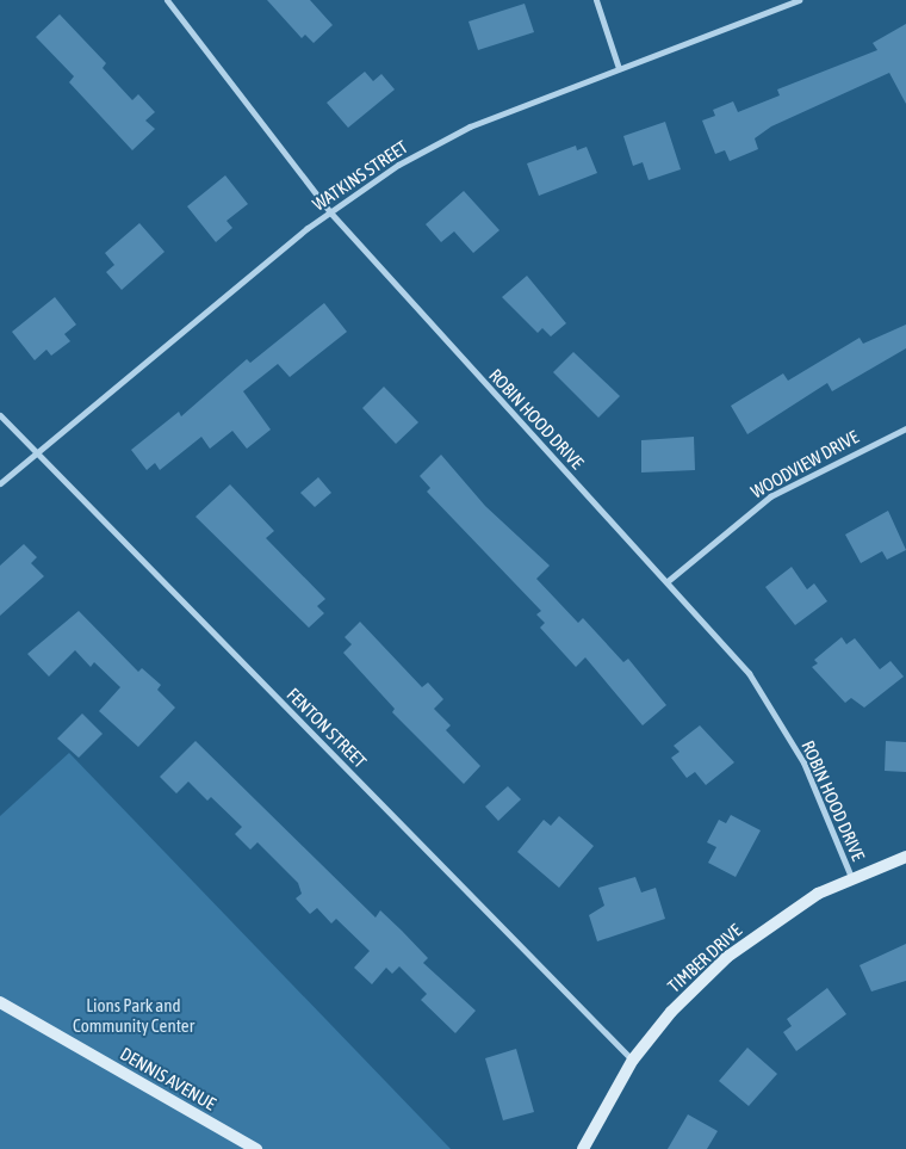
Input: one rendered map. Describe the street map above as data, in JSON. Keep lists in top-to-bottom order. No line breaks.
{"streets":{"street":["WATKINS STREET","ROBIN HOOD DRIVE","WOODVIEW DRIVE","FENTON STREET","TIMBER DRIVE","DENNIS AVENUE"]},"crossings":[["WATKINS STREET","ROBIN HOOD DRIVE"],["WATKINS STREET","FENTON STREET"],["ROBIN HOOD DRIVE","WOODVIEW DRIVE"],["ROBIN HOOD DRIVE","TIMBER DRIVE"],["FENTON STREET","TIMBER DRIVE"]],"parks":["Lions Park and Community Center"]}
